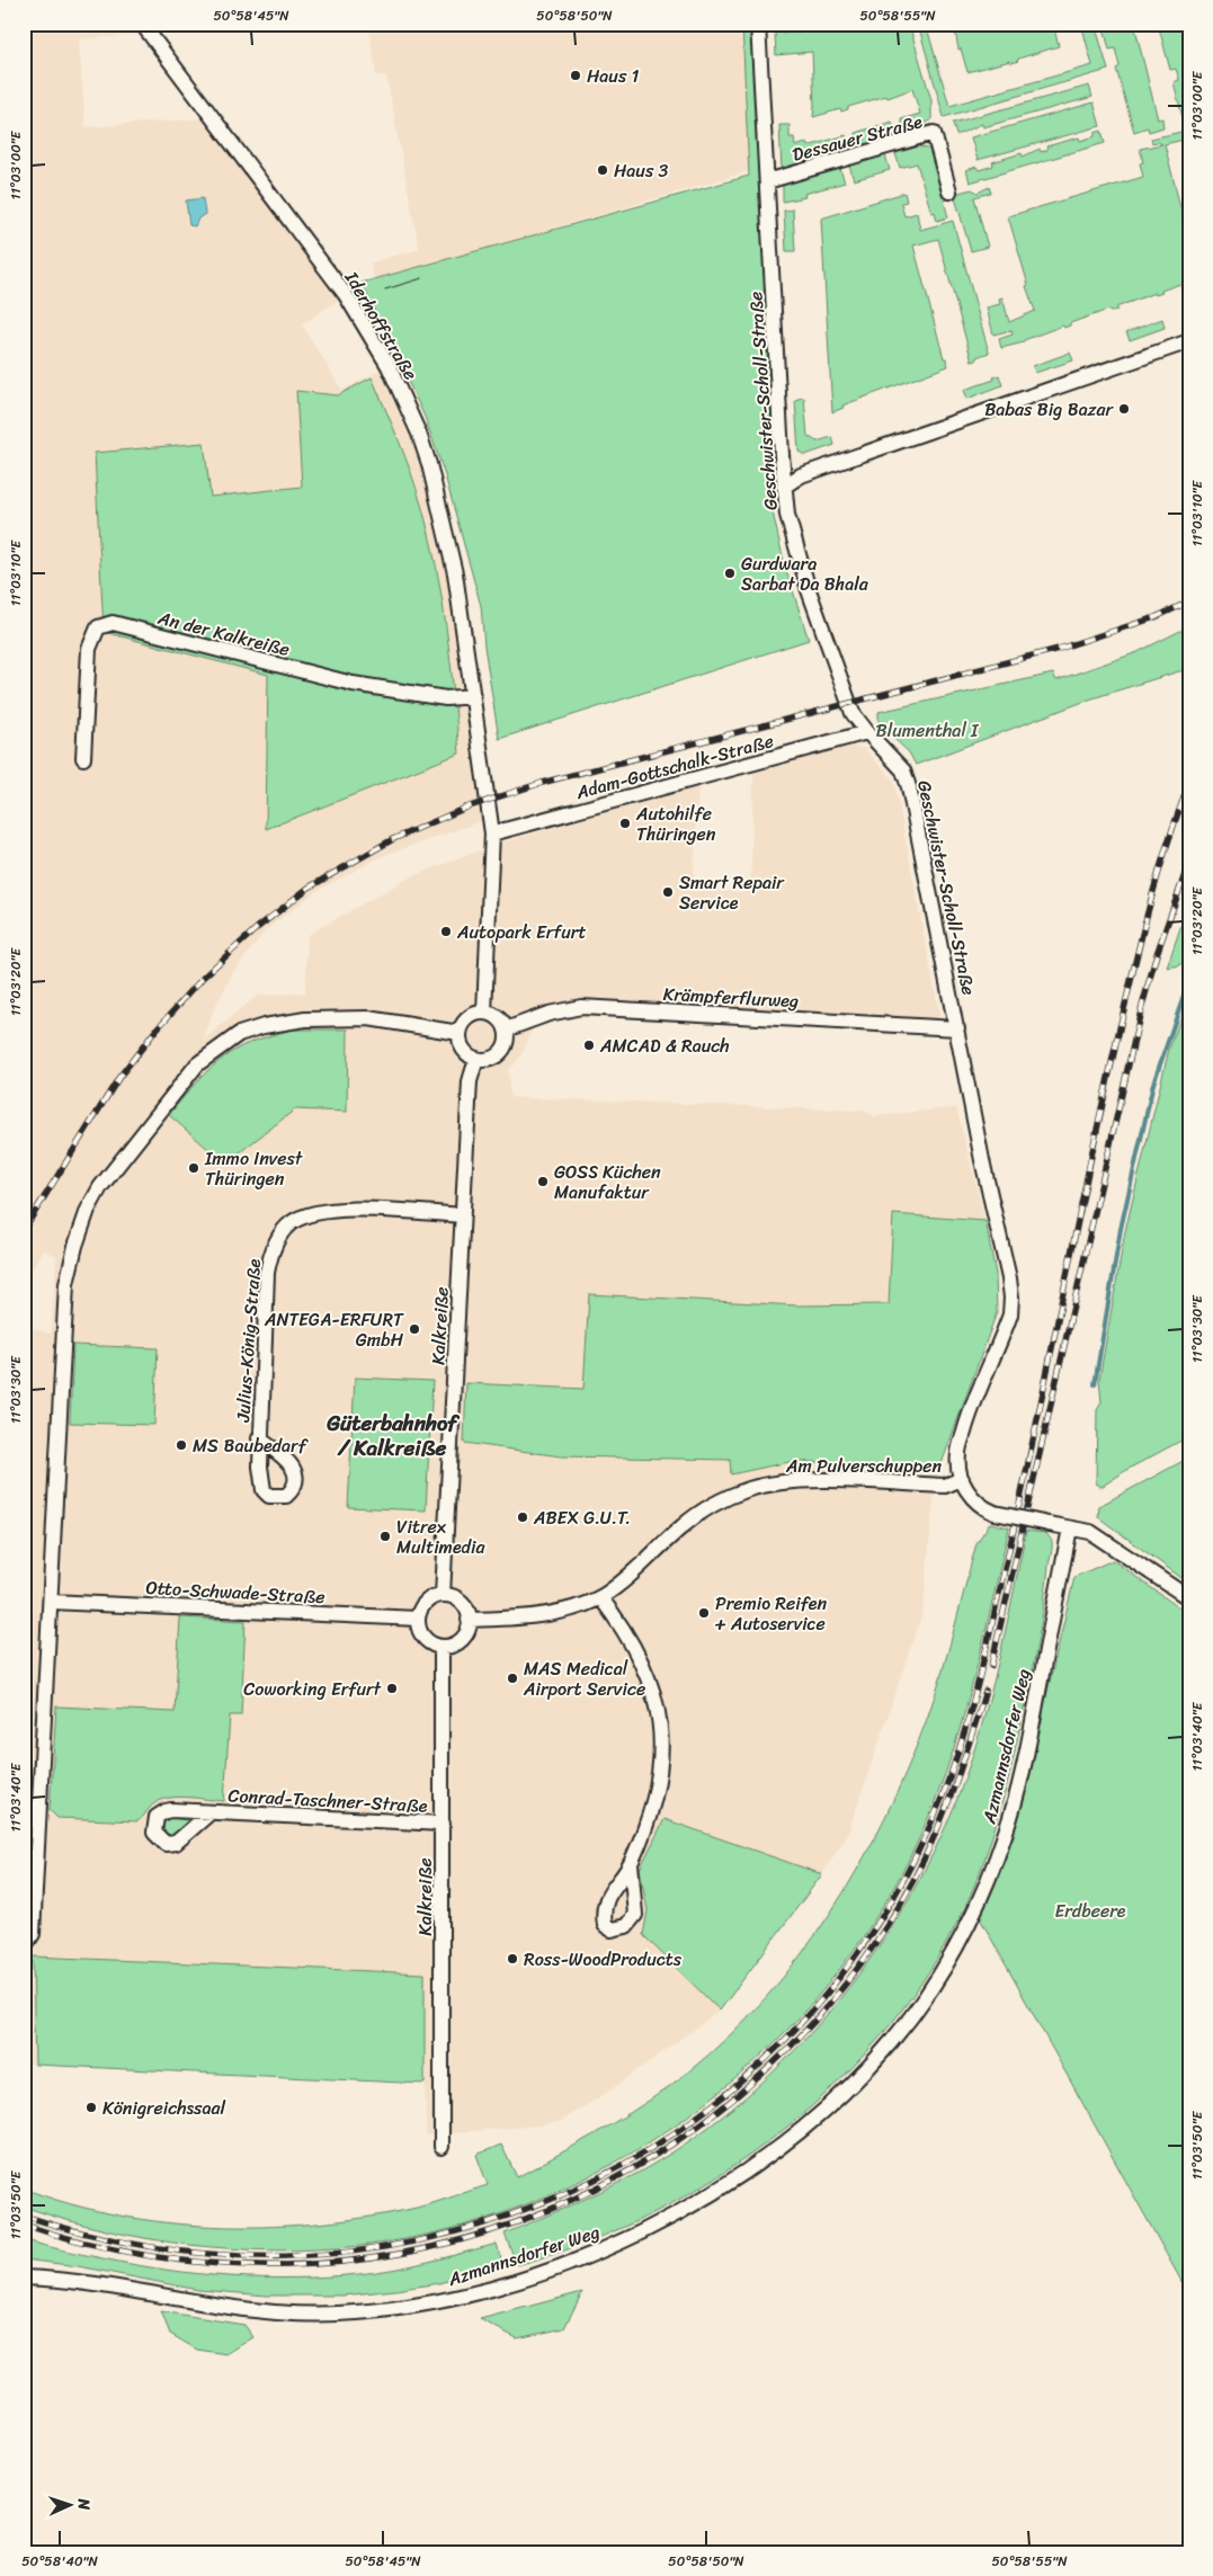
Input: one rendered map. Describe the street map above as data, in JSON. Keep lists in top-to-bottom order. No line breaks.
{"streets":{"street":["Dessauer Straße","Iderhoffstraße","Geschwister-Scholl-Straße","An der Kalkreiße","Adam-Gottschalk-Straße","Krämpferflurweg","Kalkreiße","Julius-König-Straße","Am Pulverschuppen","Otto-Schwade-Straße","Azmannsdorfer Weg","Conrad-Taschner-Straße"]},"crossings":[["Dessauer Straße","Geschwister-Scholl-Straße"],["Iderhoffstraße","An der Kalkreiße"],["Iderhoffstraße","Adam-Gottschalk-Straße"],["Geschwister-Scholl-Straße","Adam-Gottschalk-Straße"],["Geschwister-Scholl-Straße","Krämpferflurweg"],["Geschwister-Scholl-Straße","Am Pulverschuppen"],["Geschwister-Scholl-Straße","Azmannsdorfer Weg"],["Krämpferflurweg","Kalkreiße"],["Kalkreiße","Julius-König-Straße"],["Kalkreiße","Am Pulverschuppen"],["Kalkreiße","Otto-Schwade-Straße"],["Kalkreiße","Conrad-Taschner-Straße"],["Am Pulverschuppen","Otto-Schwade-Straße"]],"districts":["Güterbahnhof / Kalkreiße"],"parks":["Blumenthal I","Erdbeere"],"places":["Haus 1","Haus 3","Babas Big Bazar","Gurdwara Sarbat Da Bhala","Autohilfe Thüringen","Smart Repair Service","Autopark Erfurt","AMCAD & Rauch","Immo Invest Thüringen","GOSS Küchen Manufaktur","ANTEGA-ERFURT GmbH","MS Baubedarf","ABEX G.U.T.","Vitrex Multimedia","Premio Reifen + Autoservice","MAS Medical Airport Service","Coworking Erfurt","Ross-WoodProducts","Königreichssaal"],"north":"right","coordinates":["50°58'45\"N","50°58'50\"N","50°58'55\"N","11°03'00\"E","11°03'10\"E","11°03'20\"E","11°03'30\"E","11°03'40\"E","11°03'50\"E","50°58'40\"N"]}
